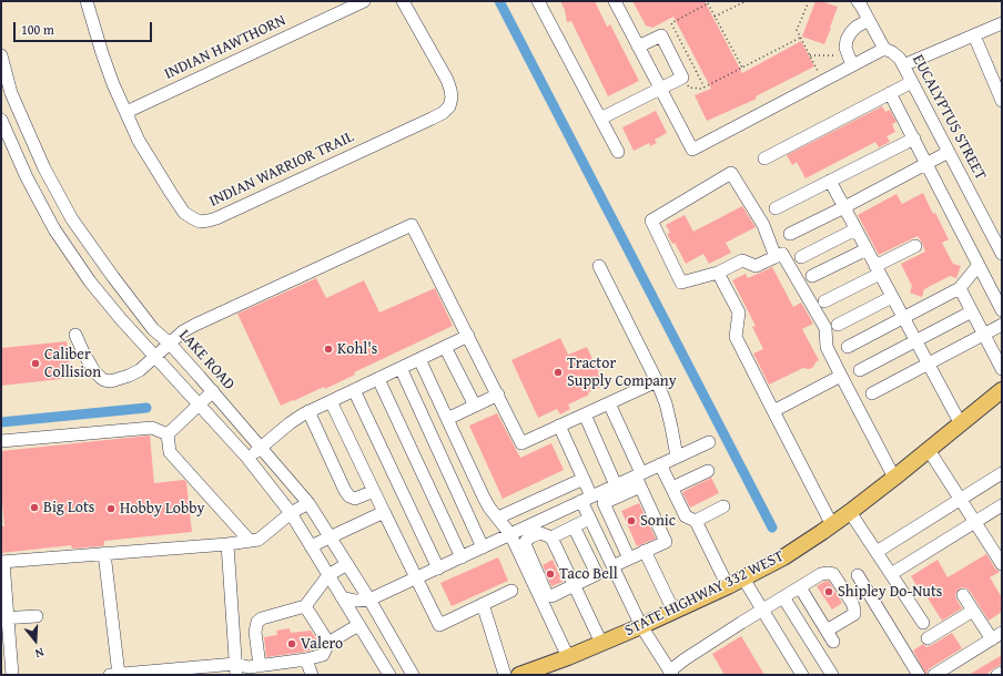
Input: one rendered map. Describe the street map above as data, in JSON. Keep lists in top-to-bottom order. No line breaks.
{"streets":{"main road":["STATE HIGHWAY 332 WEST"],"street":["INDIAN HAWTHORN","EUCALYPTUS STREET","INDIAN WARRIOR TRAIL","LAKE ROAD"]},"crossings":[["INDIAN HAWTHORN","INDIAN WARRIOR TRAIL"]],"places":["Kohl's","Caliber Collision","Tractor Supply Company","Big Lots","Hobby Lobby","Sonic","Taco Bell","Shipley Do-Nuts","Valero"],"scale_bar":"100 m","north":"bottom"}
